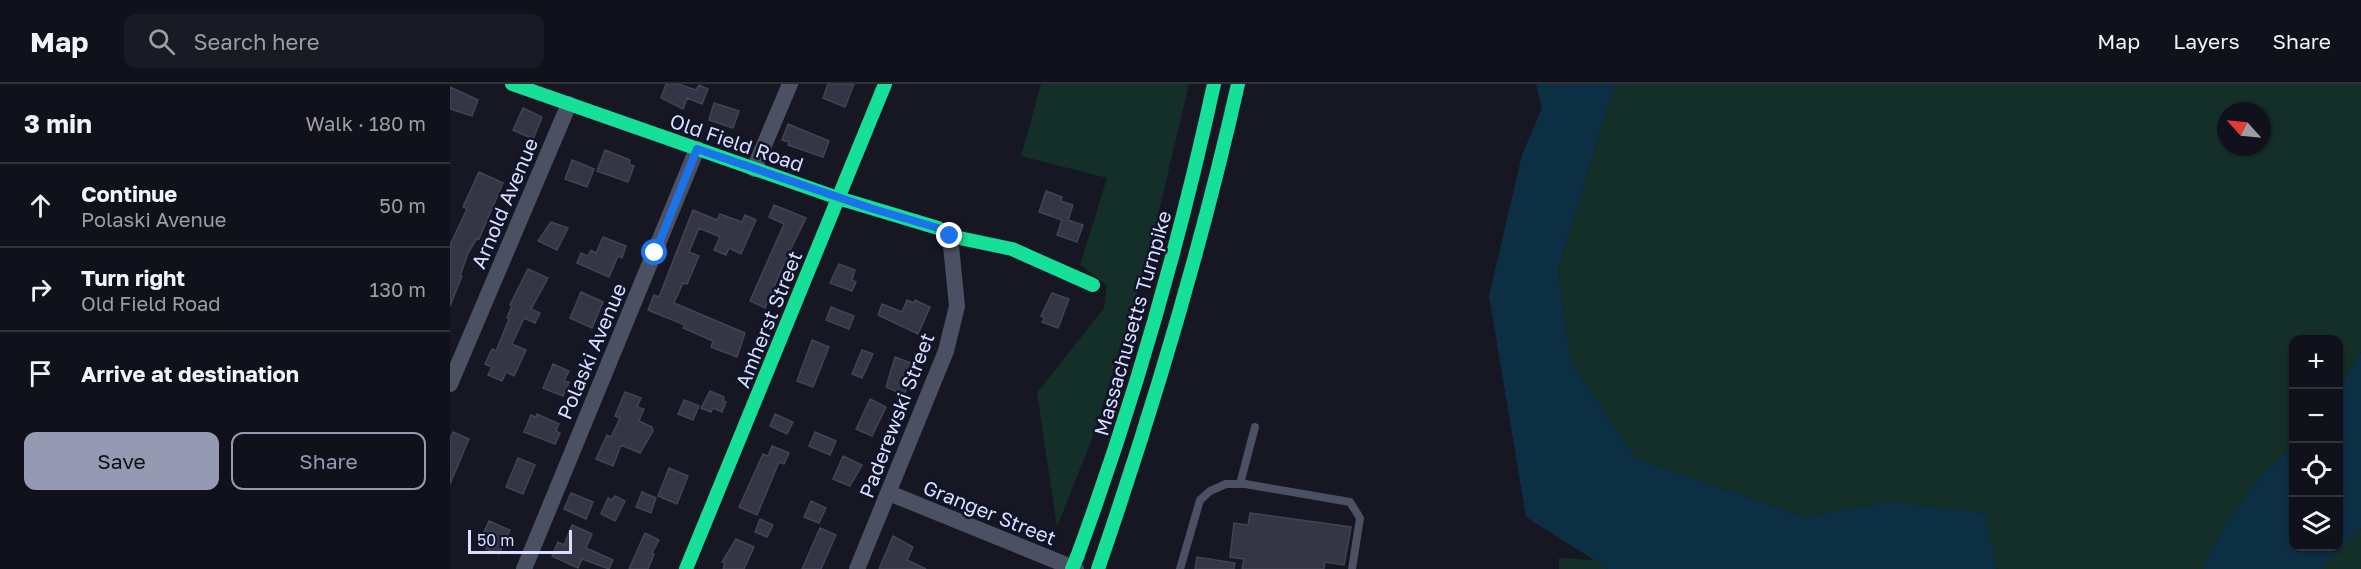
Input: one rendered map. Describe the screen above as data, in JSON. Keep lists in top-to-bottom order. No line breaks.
{"streets":{"main road":["Old Field Road","Amherst Street","Massachusetts Turnpike"],"street":["Arnold Avenue","Polaski Avenue","Paderewski Street","Granger Street"]},"crossings":[["Old Field Road","Arnold Avenue"],["Old Field Road","Amherst Street"],["Old Field Road","Polaski Avenue"],["Old Field Road","Paderewski Street"],["Massachusetts Turnpike","Granger Street"],["Paderewski Street","Granger Street"]],"scale_bar":"50 m","north":"top left","page":{"header":"Map","search":"Search here","nav":["Map","Layers","Share"],"heading":["3 min","Walk · 180 m"],"list":[["Continue","Polaski Avenue","50 m"],["Turn right","Old Field Road","130 m"],"Arrive at destination"],"map_buttons":["+","−"],"buttons":["Save","Share"],"scale":"50 m"}}
